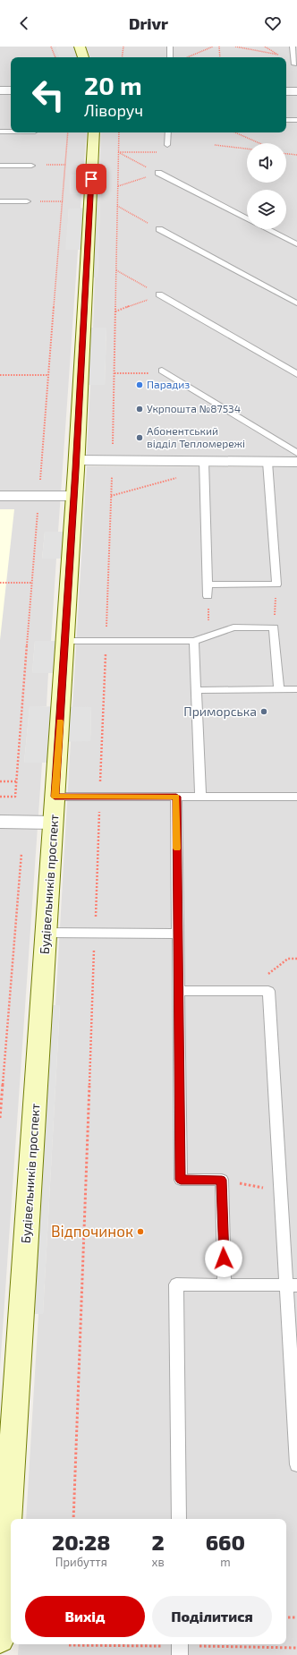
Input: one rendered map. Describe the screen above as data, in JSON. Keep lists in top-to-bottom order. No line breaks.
{"streets":{"main road":["Будівельників проспект"]},"places":["Парадиз","Укрпошта №87534","Абонентський відділ Тепломережі","Приморська","Відпочинок"],"page":{"header":"Drivr","turn":["20 m","Ліворуч"],"eta":["20:28","Прибуття","2","хв","660","m"],"buttons":["Вихід","Поділитися"]}}
